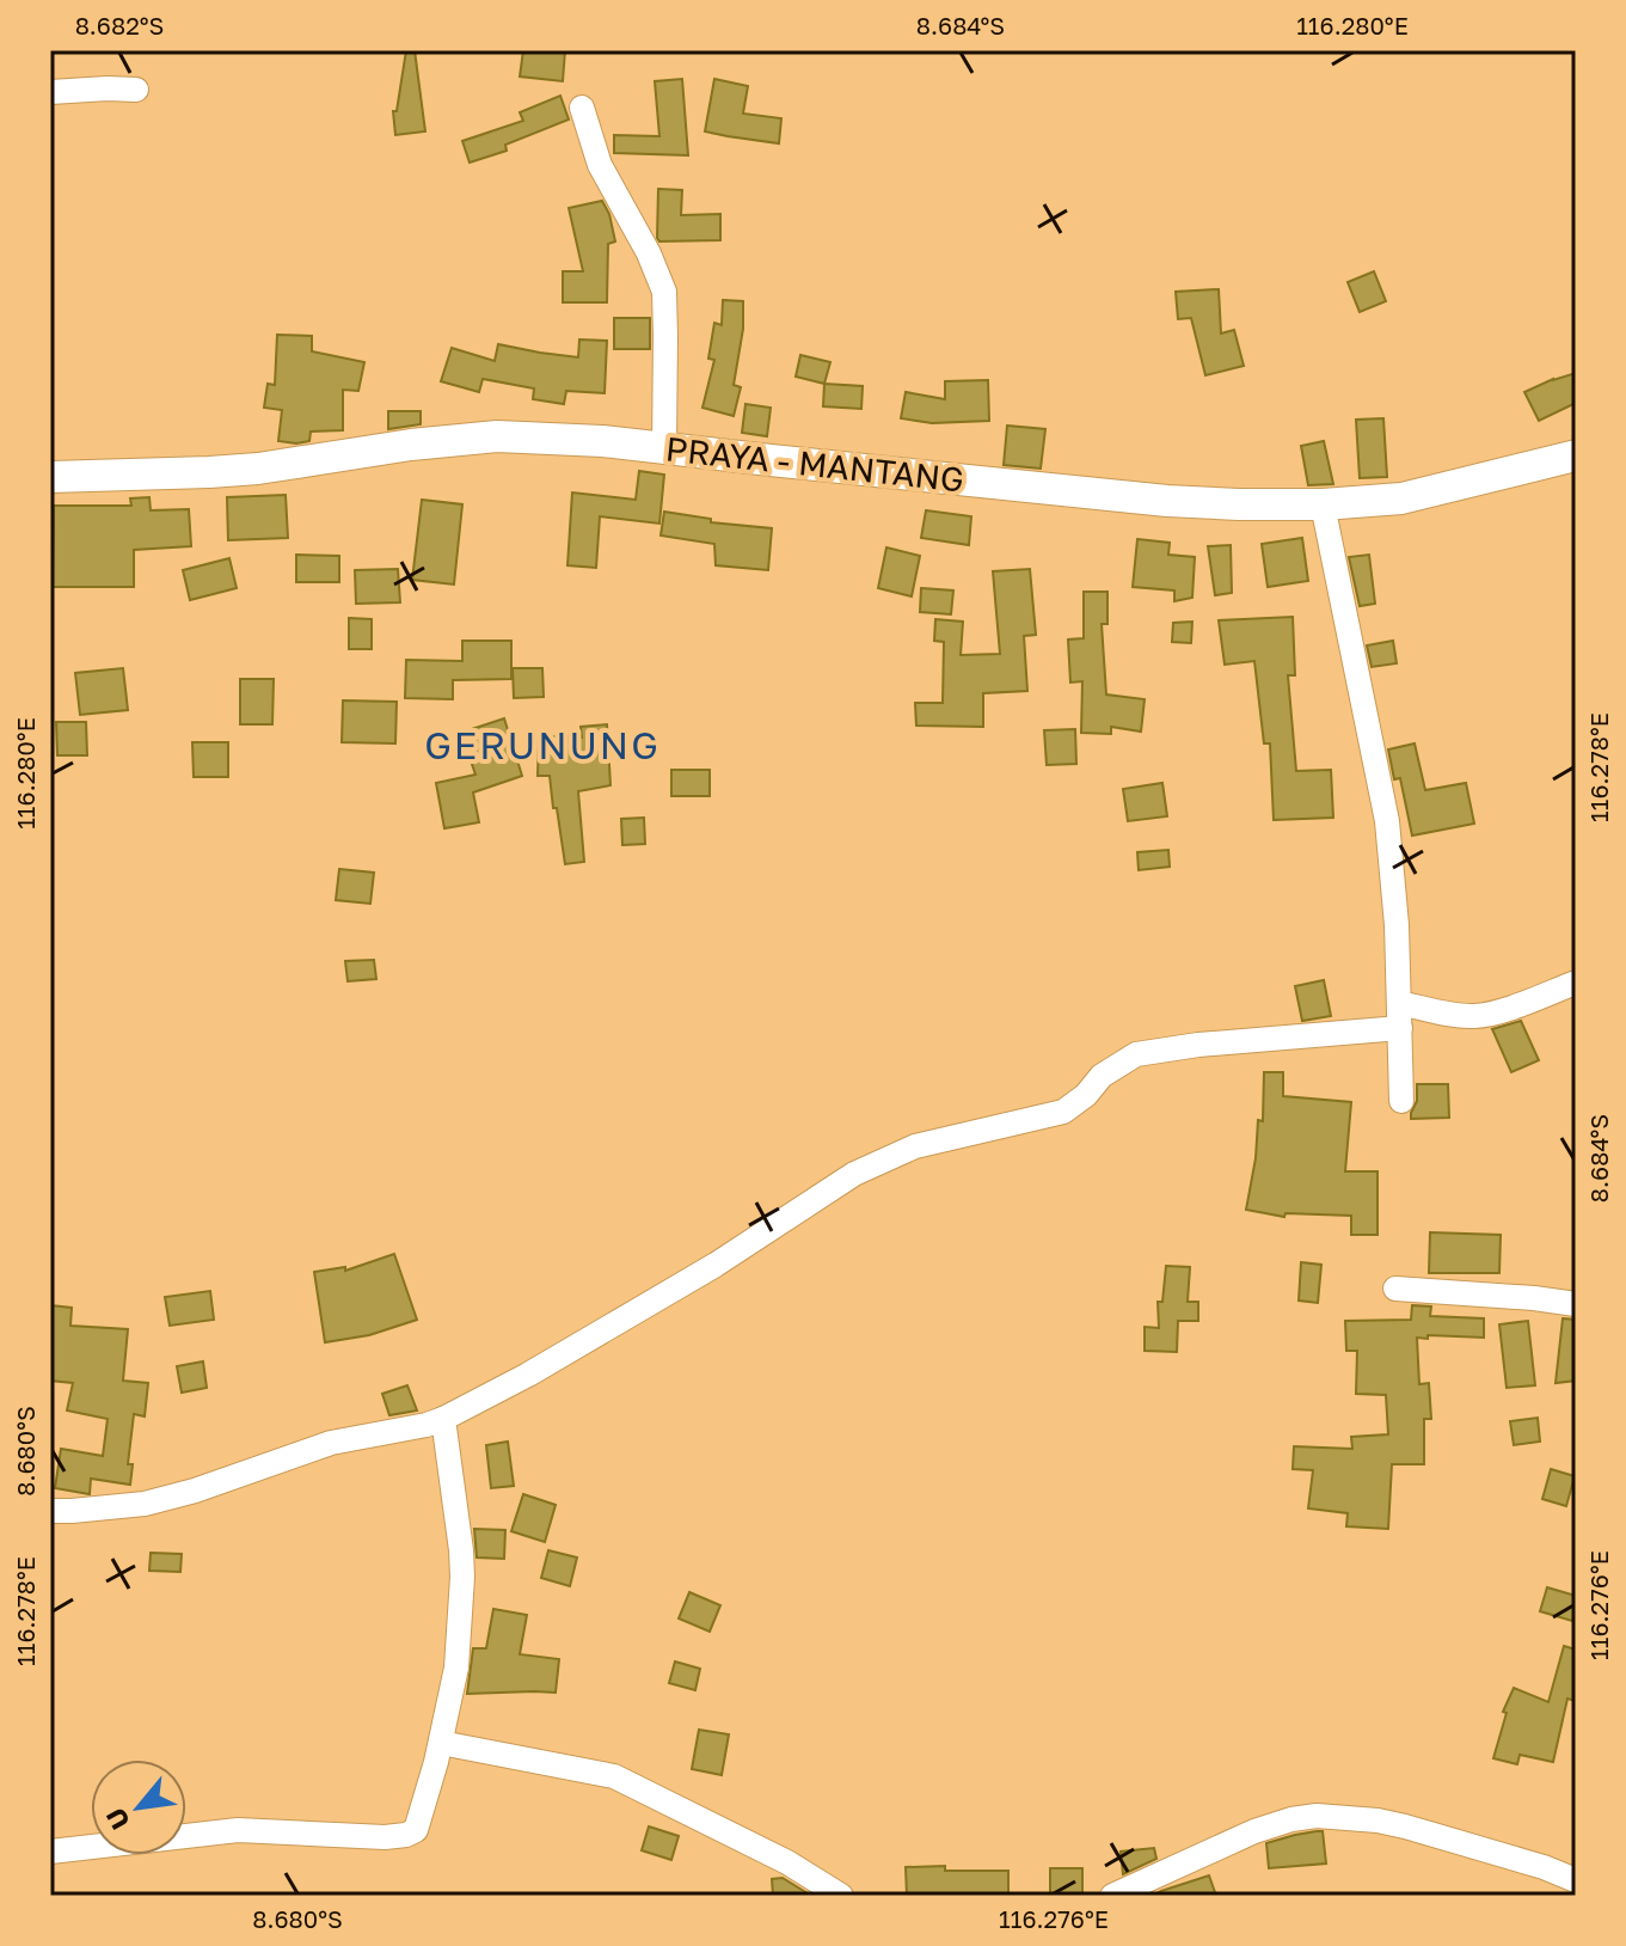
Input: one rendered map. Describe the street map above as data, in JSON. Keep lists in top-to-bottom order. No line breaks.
{"streets":{"main road":["PRAYA - MANTANG"]},"districts":["GERUNUNG"],"north":"bottom left","coordinates":["8.682°S","8.684°S","116.280°E","116.278°E","8.680°S","116.276°E"]}
